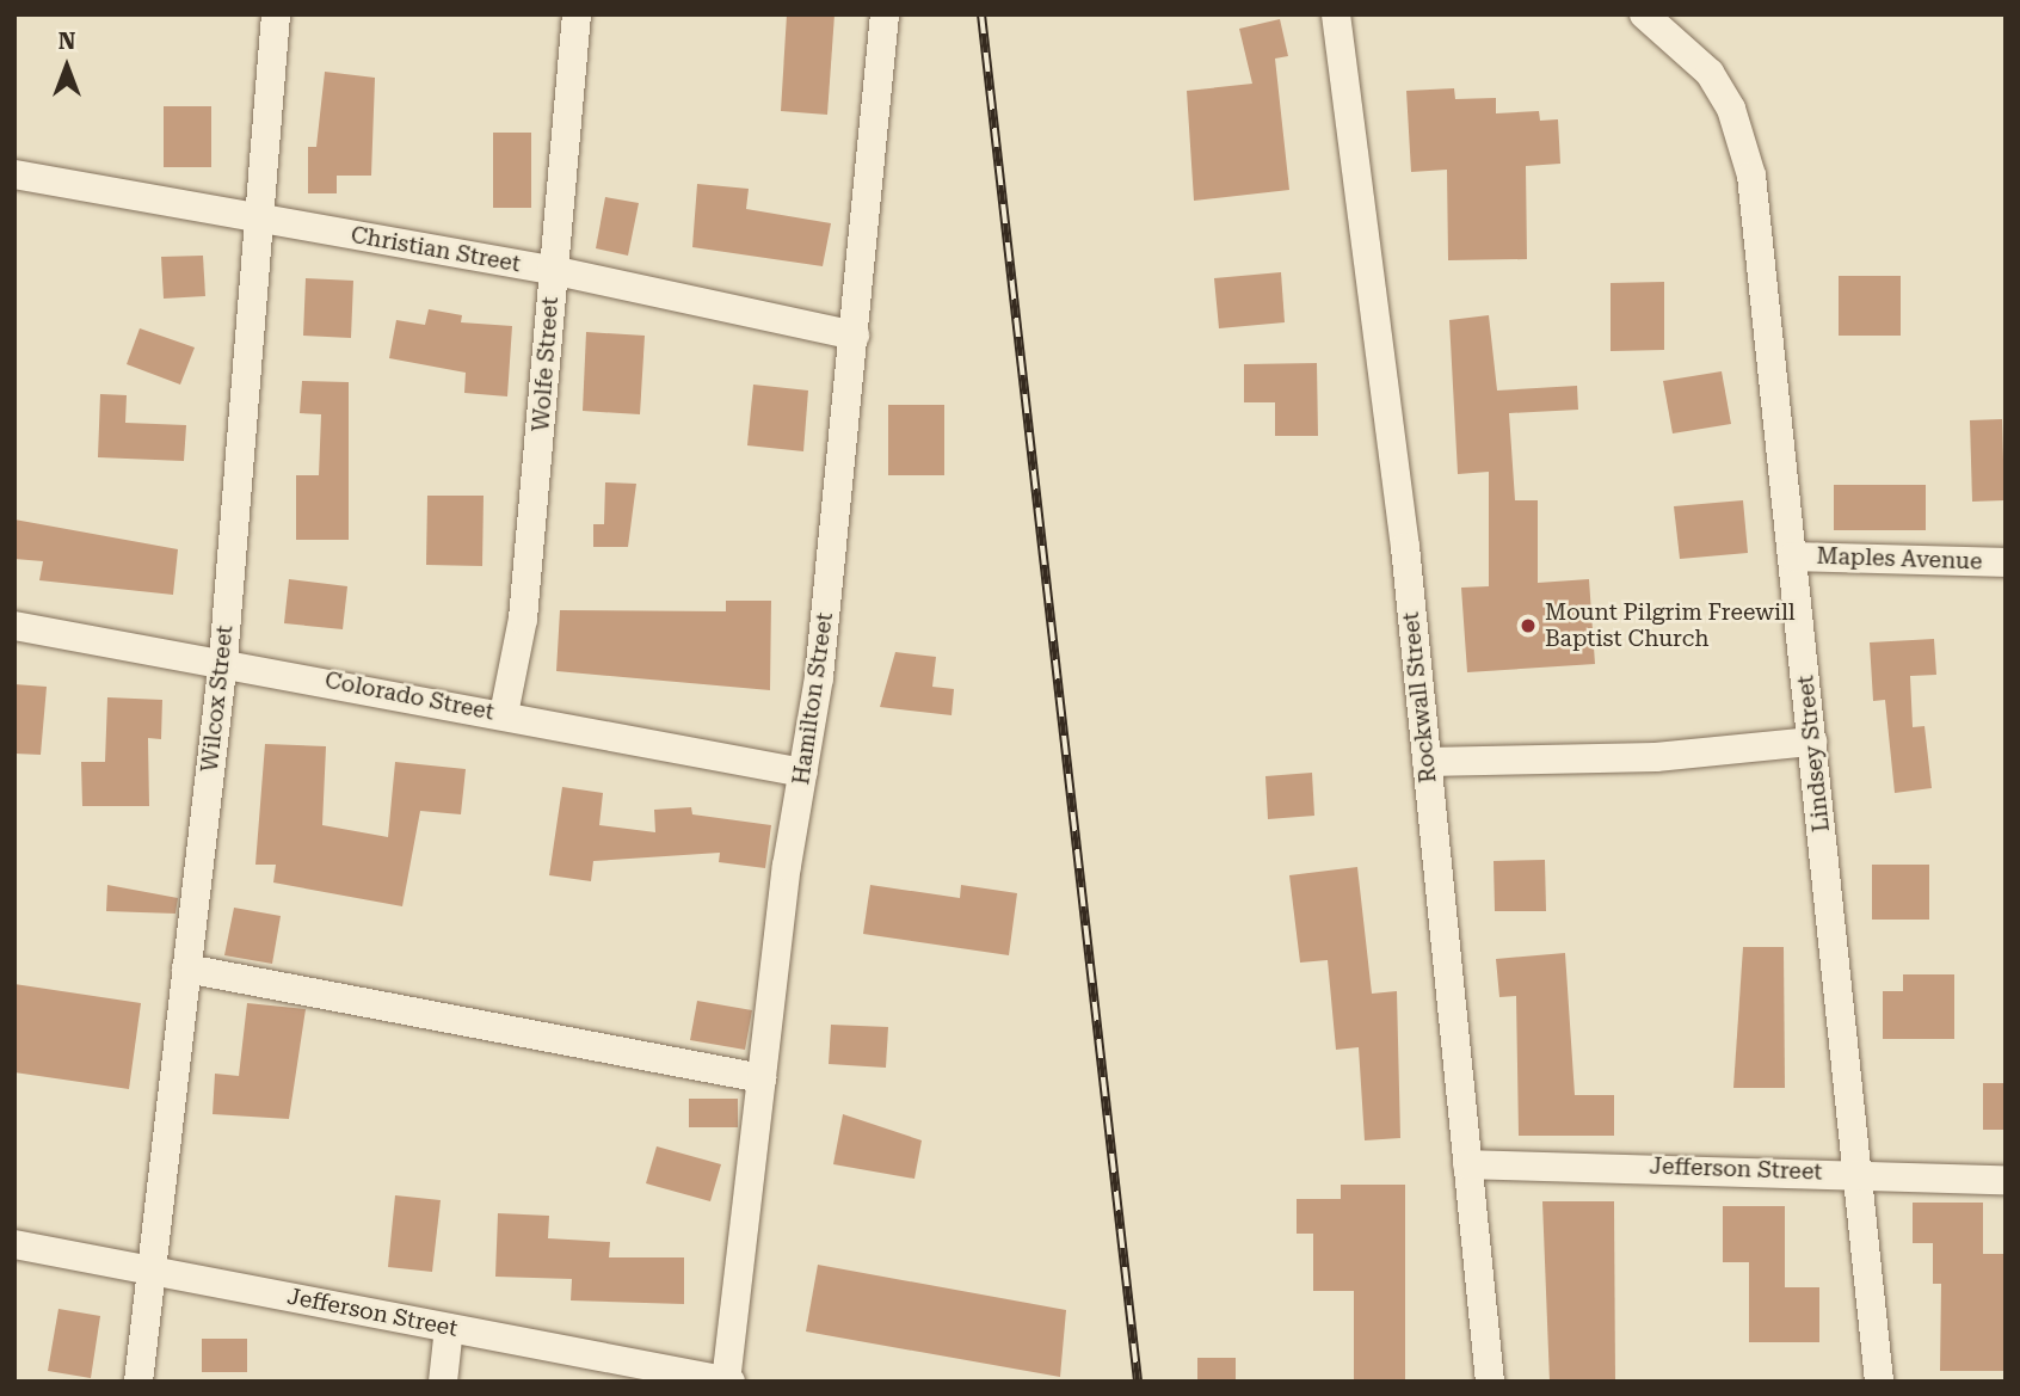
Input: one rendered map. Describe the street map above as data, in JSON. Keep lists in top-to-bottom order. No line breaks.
{"streets":{"street":["Christian Street","Wolfe Street","Maples Avenue","Colorado Street","Rockwall Street","Wilcox Street","Hamilton Street","Lindsey Street","Jefferson Street"]},"crossings":[["Christian Street","Wolfe Street"],["Christian Street","Wilcox Street"],["Christian Street","Hamilton Street"],["Wolfe Street","Colorado Street"],["Maples Avenue","Lindsey Street"],["Colorado Street","Wilcox Street"],["Colorado Street","Hamilton Street"],["Rockwall Street","Jefferson Street"],["Wilcox Street","Jefferson Street"],["Hamilton Street","Jefferson Street"],["Lindsey Street","Jefferson Street"]],"places":["Mount Pilgrim Freewill Baptist Church"],"north":"top"}
